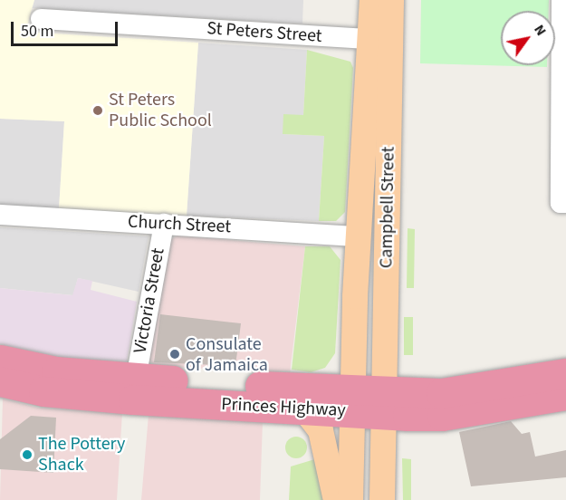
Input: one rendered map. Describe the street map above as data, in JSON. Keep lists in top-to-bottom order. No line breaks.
{"streets":{"highway":["Princes Highway"],"main road":["Campbell Street"],"street":["St Peters Street","Church Street","Victoria Street"]},"crossings":[["St Peters Street","Campbell Street"],["Campbell Street","Church Street"],["Campbell Street","Princes Highway"],["Church Street","Victoria Street"],["Victoria Street","Princes Highway"]],"places":["St Peters Public School","Consulate of Jamaica","The Pottery Shack"],"scale_bar":"50 m","north":"top right"}
